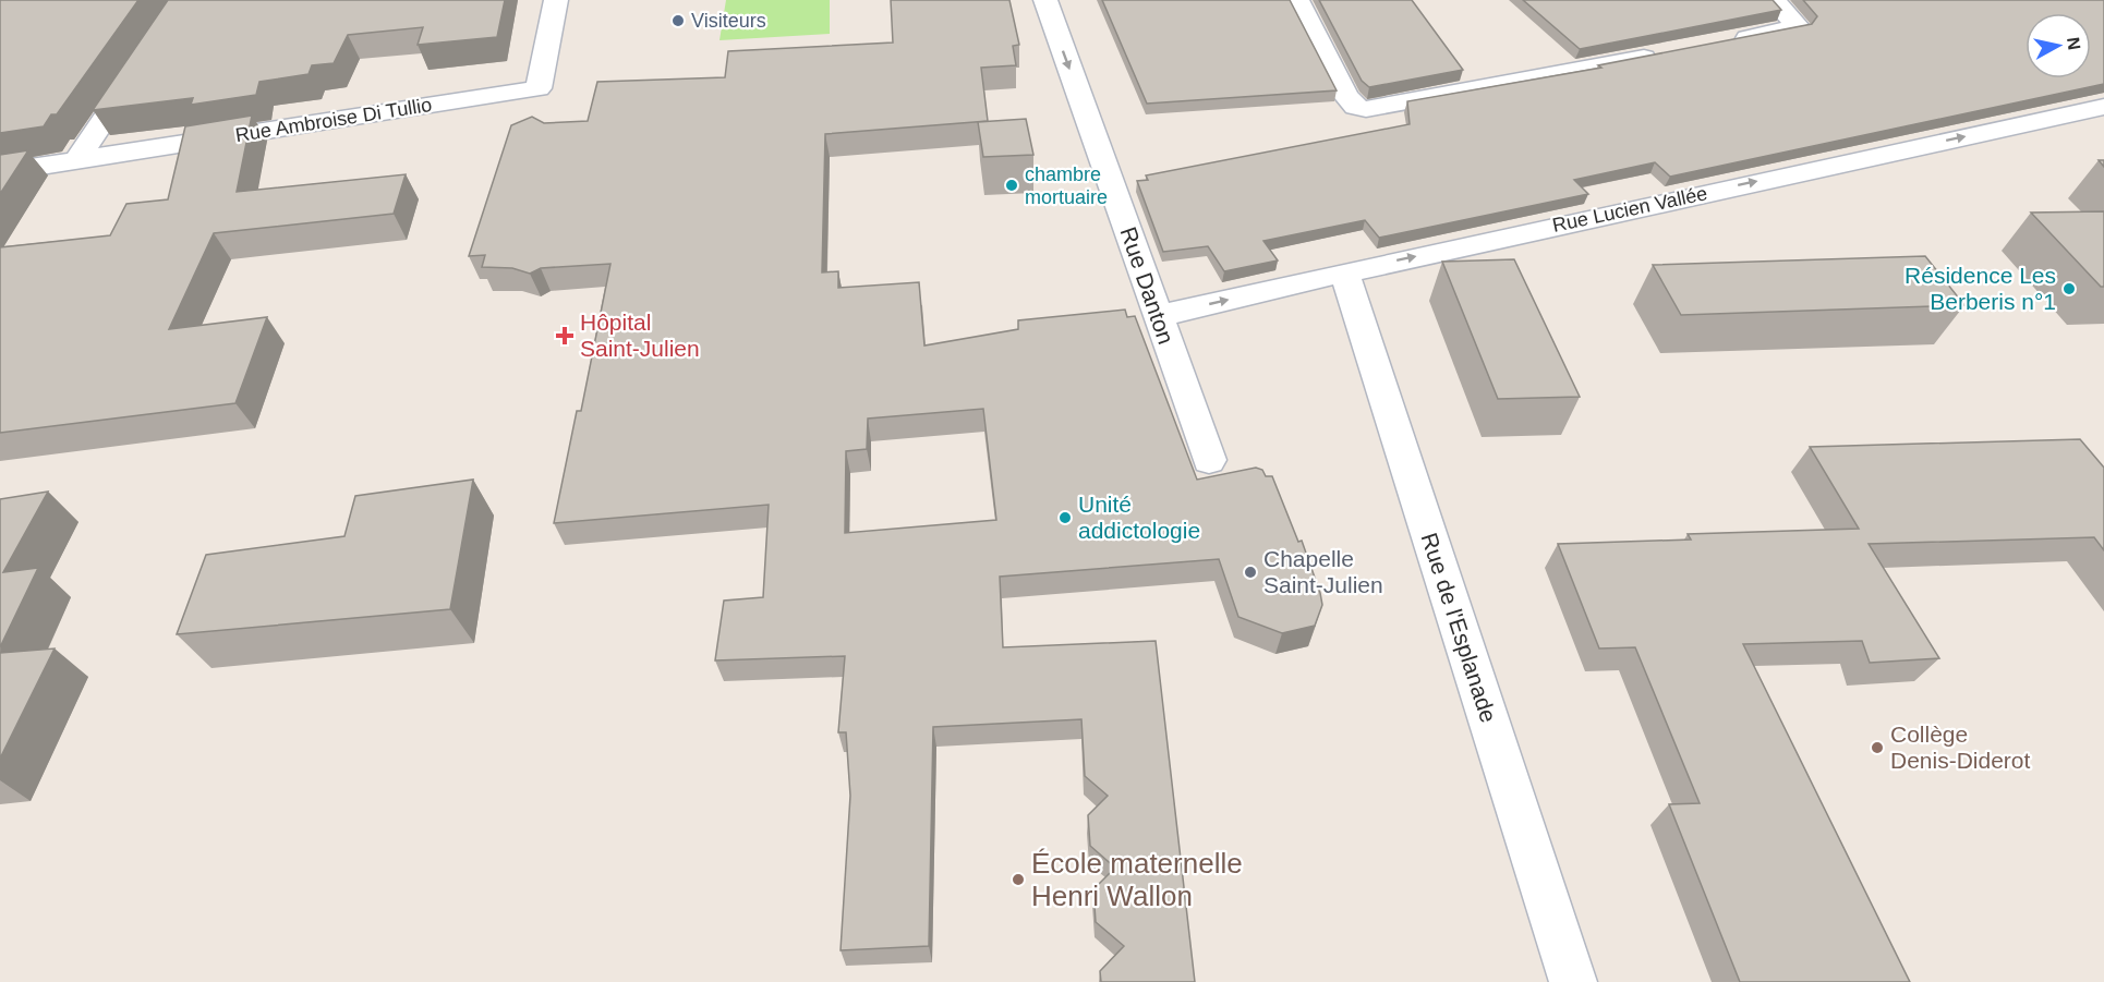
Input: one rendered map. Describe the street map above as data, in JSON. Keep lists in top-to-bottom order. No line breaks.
{"streets":{"street":["Rue Ambroise Di Tullio","Rue Lucien Vallée","Rue Danton","Rue de l'Esplanade"]},"crossings":[["Rue Lucien Vallée","Rue Danton"],["Rue Lucien Vallée","Rue de l'Esplanade"]],"one_way":["Rue Lucien Vallée","Rue Danton"],"places":{"other":["Visiteurs","chambre mortuaire","Résidence Les Berberis n°1","Unité addictologie","Chapelle Saint-Julien","Collège Denis-Diderot","École maternelle Henri Wallon"],"health":["Hôpital Saint-Julien"]},"north":"right"}
